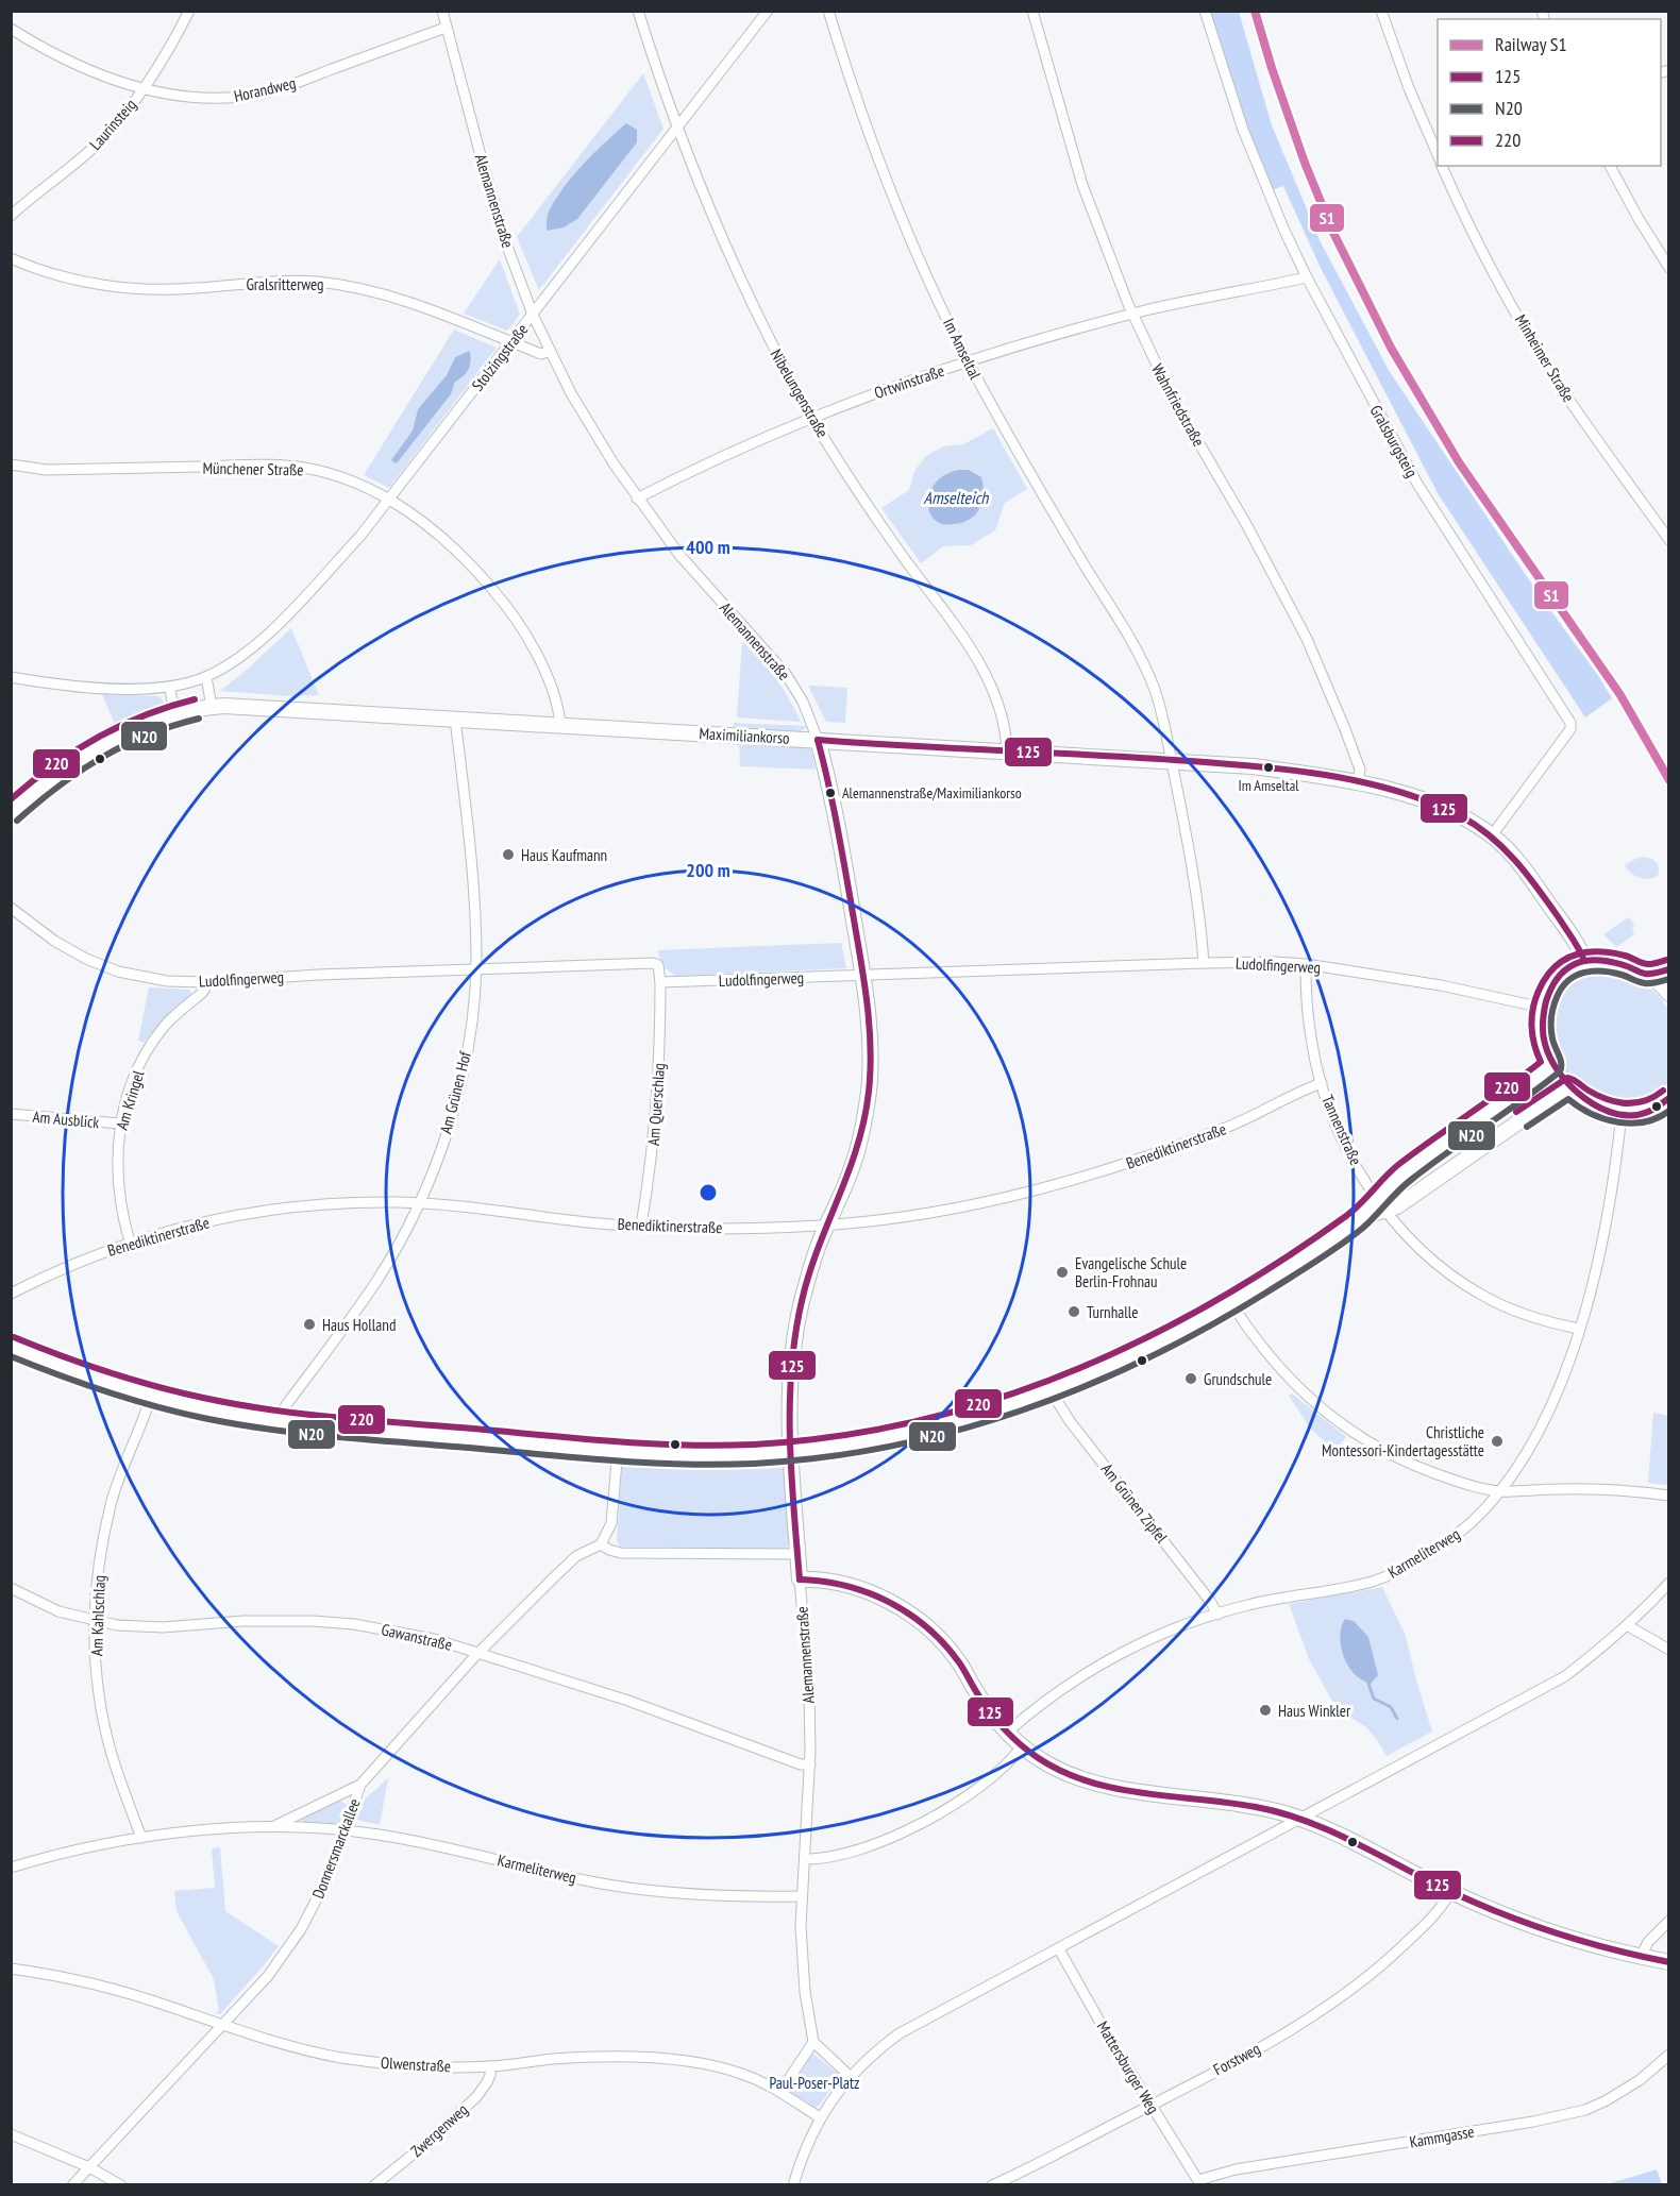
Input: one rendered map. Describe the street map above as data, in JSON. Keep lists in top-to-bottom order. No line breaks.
{"streets":{"street":["Horandweg","Laurinsteig","Alemannenstraße","Gralsritterweg","Im Amseltal","Stolzingstraße","Minheimer Straße","Ortwinstraße","Nibelungenstraße","Wahnfriedstraße","Gralsburgsteig","Münchener Straße","Maximiliankorso","Ludolfingerweg","Am Grünen Hof","Am Kringel","Am Querschlag","Am Ausblick","Tannenstraße","Benediktinerstraße","Am Grünen Zipfel","Karmeliterweg","Am Kahlschlag","Gawanstraße","Donnersmarckallee","Forstweg","Olwenstraße","Mattersburger Weg","Zwergenweg","Kammgasse"]},"crossings":[["Horandweg","Laurinsteig"],["Horandweg","Alemannenstraße"],["Alemannenstraße","Gralsritterweg"],["Alemannenstraße","Stolzingstraße"],["Alemannenstraße","Ortwinstraße"],["Alemannenstraße","Maximiliankorso"],["Alemannenstraße","Ludolfingerweg"],["Alemannenstraße","Benediktinerstraße"],["Alemannenstraße","Karmeliterweg"],["Alemannenstraße","Gawanstraße"],["Gralsritterweg","Stolzingstraße"],["Im Amseltal","Ortwinstraße"],["Im Amseltal","Maximiliankorso"],["Im Amseltal","Ludolfingerweg"],["Stolzingstraße","Nibelungenstraße"],["Stolzingstraße","Münchener Straße"],["Ortwinstraße","Nibelungenstraße"],["Ortwinstraße","Wahnfriedstraße"],["Ortwinstraße","Gralsburgsteig"],["Nibelungenstraße","Maximiliankorso"],["Wahnfriedstraße","Maximiliankorso"],["Gralsburgsteig","Maximiliankorso"],["Münchener Straße","Maximiliankorso"],["Maximiliankorso","Am Grünen Hof"],["Ludolfingerweg","Am Grünen Hof"],["Ludolfingerweg","Am Kringel"],["Ludolfingerweg","Am Querschlag"],["Ludolfingerweg","Tannenstraße"],["Am Grünen Hof","Benediktinerstraße"],["Am Kringel","Am Ausblick"],["Am Kringel","Benediktinerstraße"],["Am Querschlag","Benediktinerstraße"],["Tannenstraße","Benediktinerstraße"],["Tannenstraße","Karmeliterweg"],["Am Grünen Zipfel","Karmeliterweg"],["Karmeliterweg","Am Kahlschlag"],["Karmeliterweg","Donnersmarckallee"],["Am Kahlschlag","Gawanstraße"],["Gawanstraße","Donnersmarckallee"],["Donnersmarckallee","Olwenstraße"],["Forstweg","Mattersburger Weg"],["Olwenstraße","Zwergenweg"],["Mattersburger Weg","Kammgasse"]],"water":["Amselteich"],"parks":["Paul-Poser-Platz"],"places":["Im Amseltal","Alemannenstraße/Maximiliankorso","Haus Kaufmann","Evangelische Schule Berlin-Frohnau","Turnhalle","Haus Holland","Grundschule","Christliche Montessori-Kindertagesstätte","Haus Winkler"],"lines":["rail line S1","transit line 220","transit line N20","transit line 125"],"legend":["Railway S1","125","N20","220"],"rings":["400 m","200 m"]}
